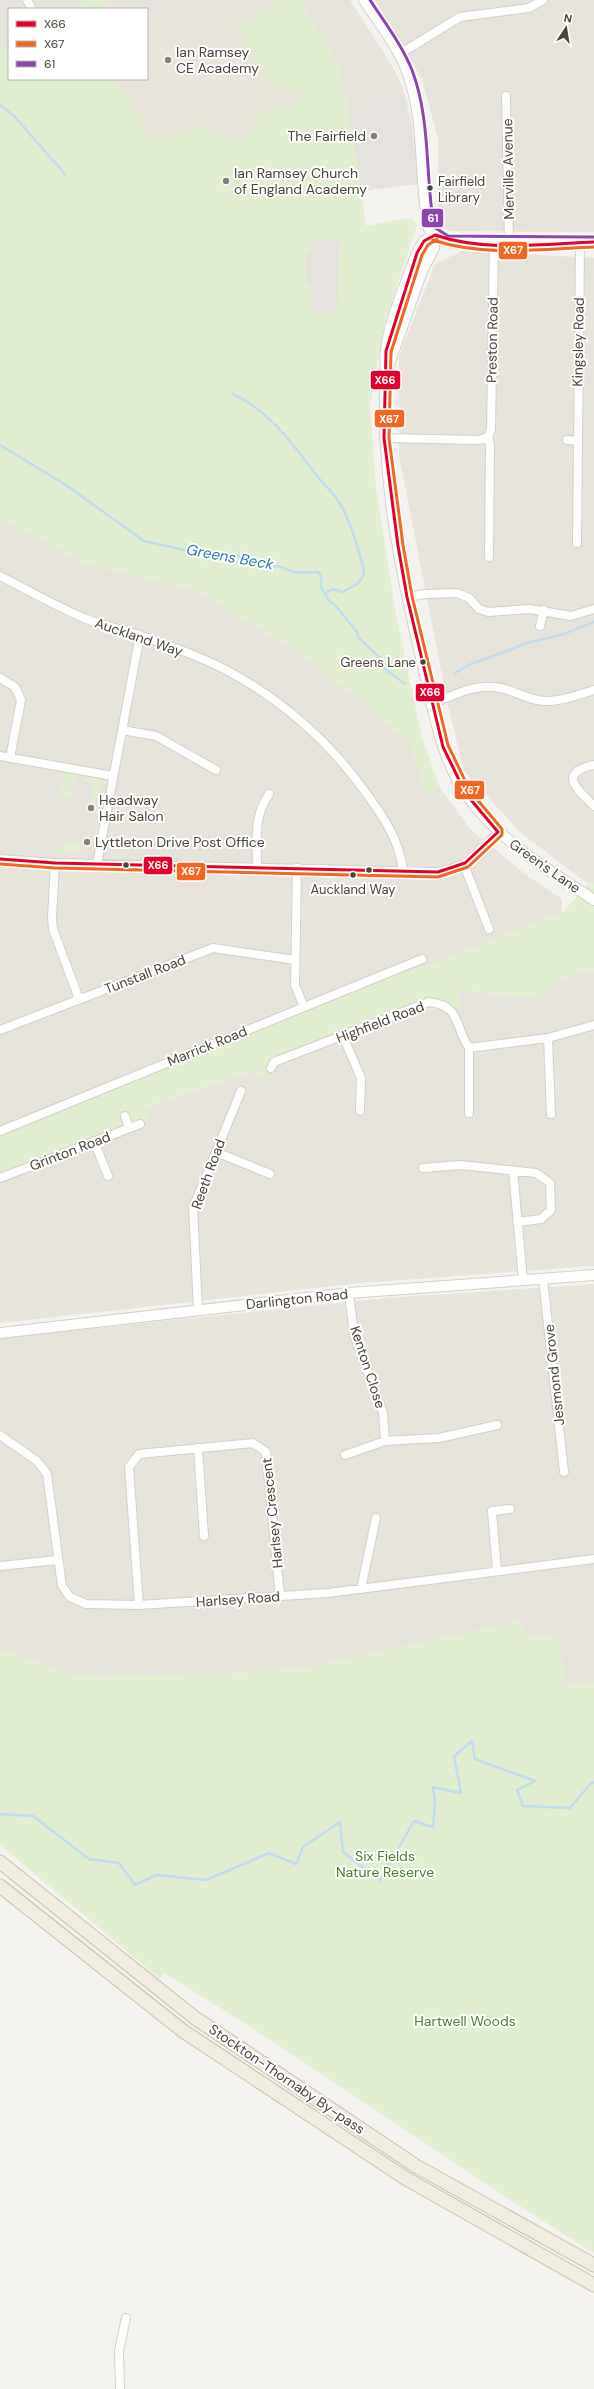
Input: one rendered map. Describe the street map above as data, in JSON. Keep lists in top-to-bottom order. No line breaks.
{"streets":{"highway":["Stockton-Thornaby By-pass"],"street":["Merville Avenue","Preston Road","Kingsley Road","Auckland Way","Green's Lane","Tunstall Road","Highfield Road","Marrick Road","Grinton Road","Reeth Road","Darlington Road","Kenton Close","Jesmond Grove","Harlsey Crescent","Harlsey Road"]},"crossings":[["Reeth Road","Darlington Road"],["Darlington Road","Kenton Close"],["Darlington Road","Jesmond Grove"],["Harlsey Crescent","Harlsey Road"]],"water":["Greens Beck"],"parks":["Six Fields Nature Reserve","Hartwell Woods"],"places":["Ian Ramsey CE Academy","The Fairfield","Ian Ramsey Church of England Academy","Fairfield Library","Greens Lane","Headway Hair Salon","Lyttleton Drive Post Office","Auckland Way"],"lines":["transit line 61","transit line X66","transit line X67"],"legend":["X66","X67","61"],"north":"top"}
